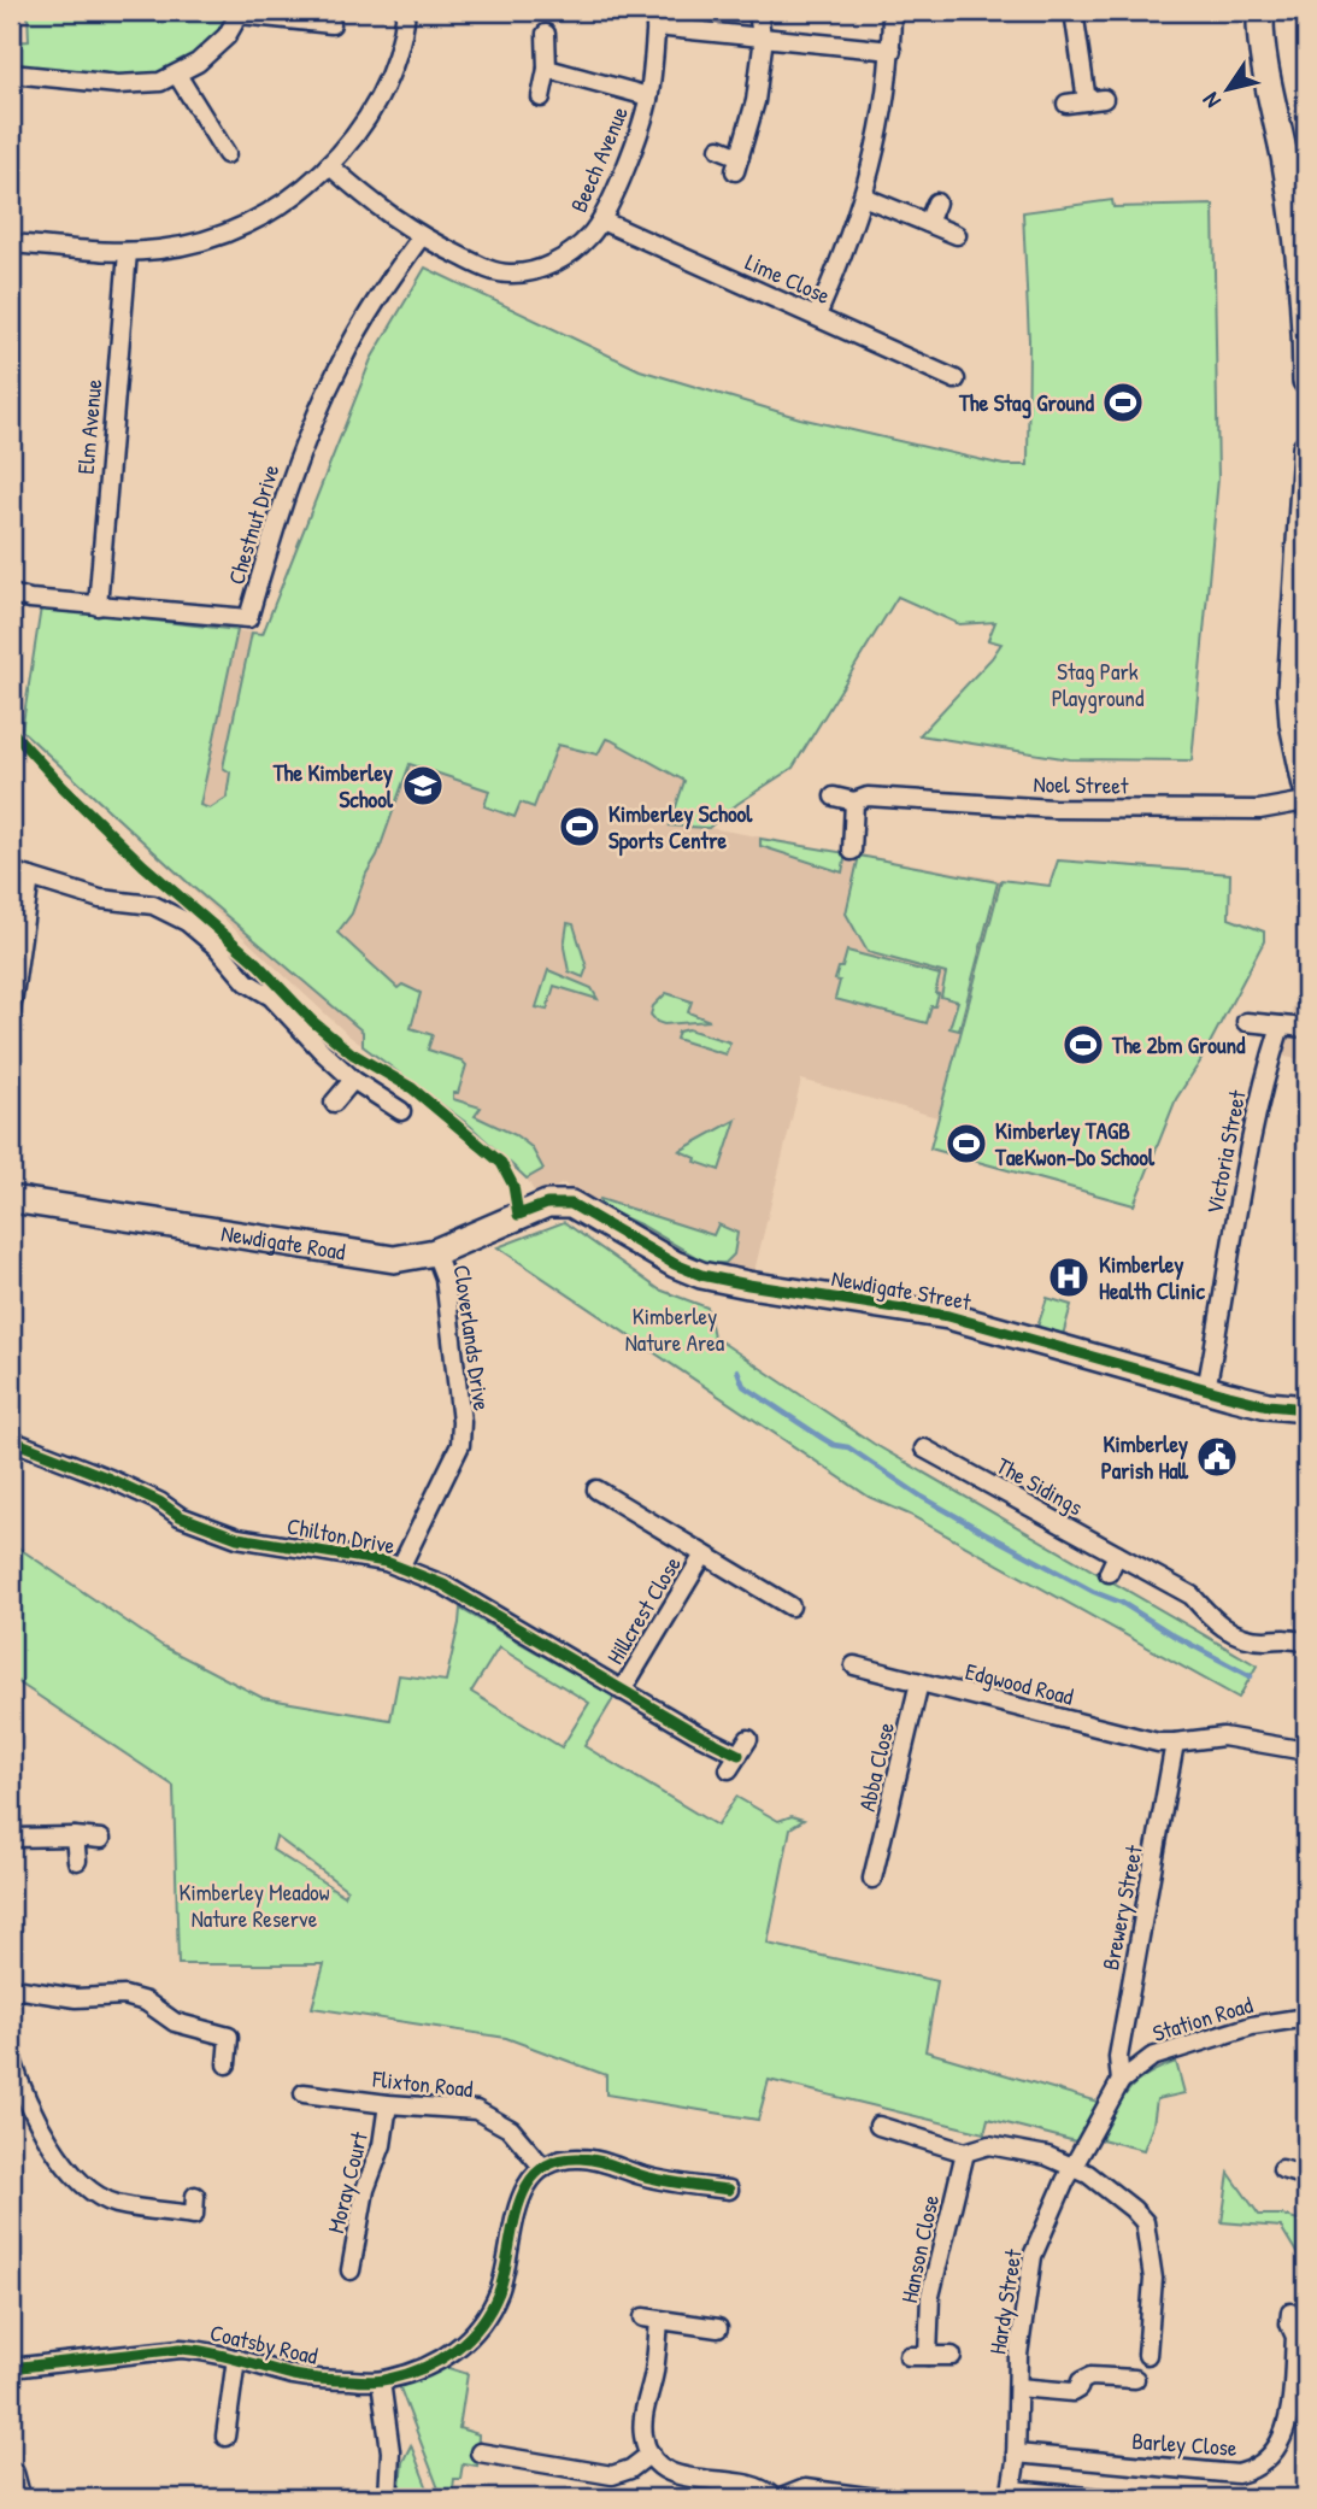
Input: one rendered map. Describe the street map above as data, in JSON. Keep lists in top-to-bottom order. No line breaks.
{"streets":{"street":["Beech Avenue","Lime Close","Elm Avenue","Chestnut Drive","Noel Street","Victoria Street","Newdigate Road","Newdigate Street","Cloverlands Drive","The Sidings","Chilton Drive","Hillcrest Close","Edgwood Road","Abba Close","Brewery Street","Station Road","Flixton Road","Moray Court","Hanson Close","Hardy Street","Coatsby Road","Barley Close"]},"crossings":[["Beech Avenue","Lime Close"],["Beech Avenue","Chestnut Drive"],["Elm Avenue","Chestnut Drive"],["Victoria Street","Newdigate Street"],["Newdigate Road","Newdigate Street"],["Newdigate Road","Cloverlands Drive"],["Cloverlands Drive","Chilton Drive"],["Chilton Drive","Hillcrest Close"],["Edgwood Road","Abba Close"],["Edgwood Road","Brewery Street"],["Brewery Street","Station Road"],["Brewery Street","Hardy Street"],["Station Road","Hardy Street"],["Flixton Road","Moray Court"],["Flixton Road","Coatsby Road"],["Hardy Street","Barley Close"]],"parks":["Stag Park Playground","Kimberley Nature Area","Kimberley Meadow Nature Reserve"],"places":{"sports":["The Stag Ground","Kimberley School Sports Centre","The 2bm Ground","Kimberley TAGB TaeKwon-Do School"],"school or university":["The Kimberley School"],"hospital":["Kimberley Health Clinic"],"public building":["Kimberley Parish Hall"]},"north":"bottom left"}
